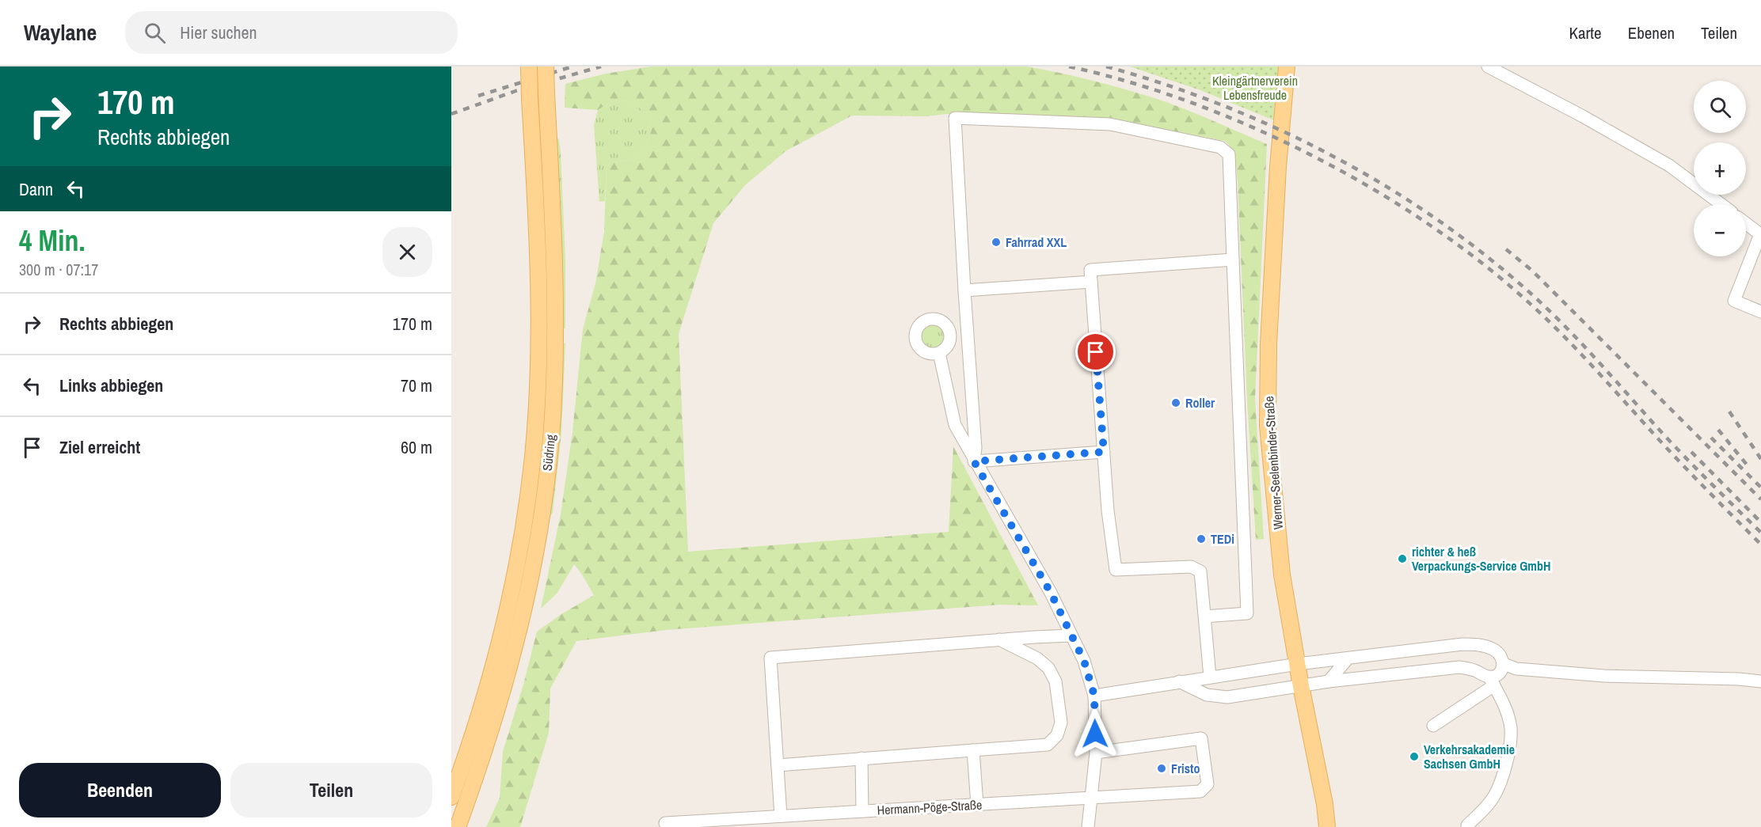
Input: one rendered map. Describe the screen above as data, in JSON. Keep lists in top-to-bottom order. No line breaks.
{"streets":{"main road":["Südring","Werner-Seelenbinder-Straße"],"street":["Hermann-Pöge-Straße"]},"parks":["Kleingärtnerverein Lebensfreude"],"places":["Fahrrad XXL","Roller","TEDi","richter & heß Verpackungs-Service GmbH","Verkehrsakademie Sachsen GmbH","Fristo"],"page":{"header":"Waylane","search":"Hier suchen","nav":["Karte","Ebenen","Teilen"],"turn":["170 m","Rechts abbiegen"],"map_buttons":["+","−"],"then":"Dann","heading":["4 Min.","300 m · 07:17"],"list":[{"name":"Rechts abbiegen","value":"170 m"},{"name":"Links abbiegen","value":"70 m"},{"name":"Ziel erreicht","value":"60 m"}],"buttons":["Beenden","Teilen"]}}
